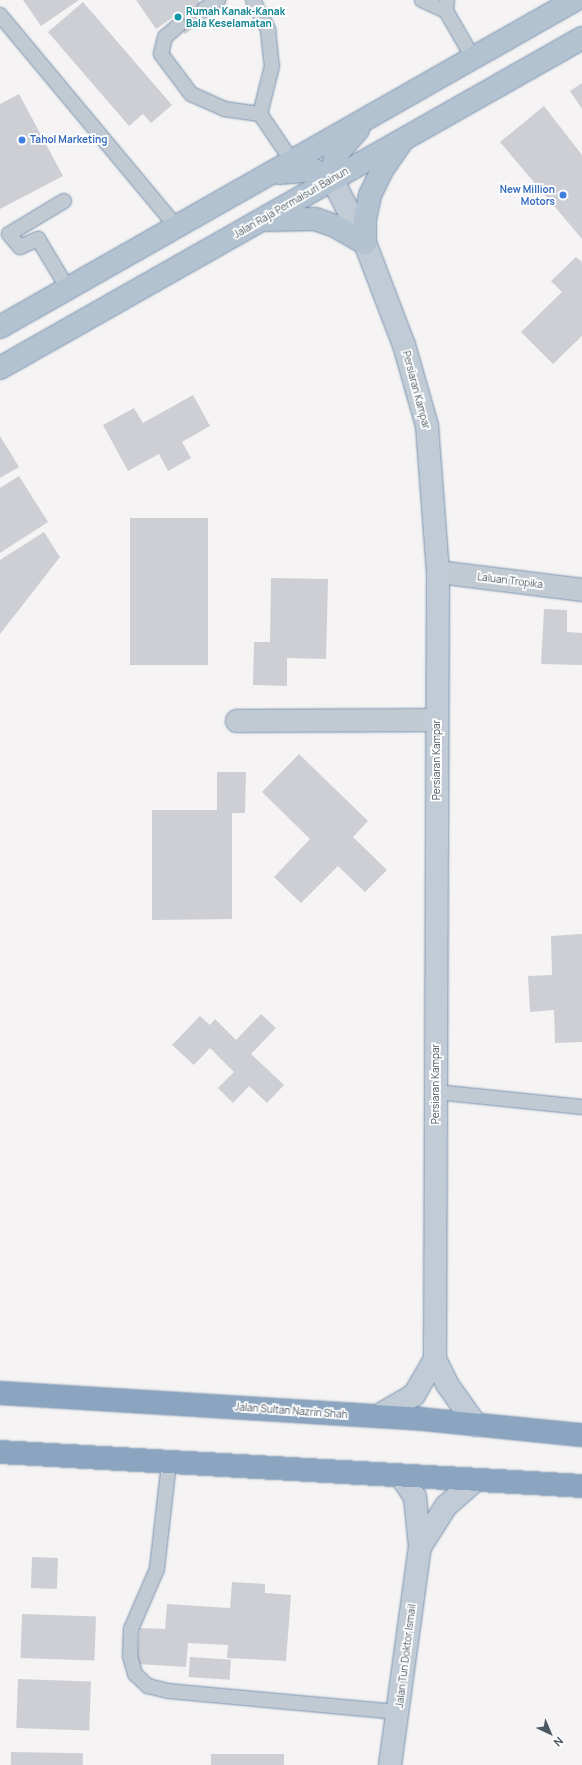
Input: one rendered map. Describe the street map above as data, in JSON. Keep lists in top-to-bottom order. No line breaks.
{"streets":{"highway":["Jalan Sultan Nazrin Shah"],"main road":["Jalan Raja Permaisuri Bainun"],"street":["Persiaran Kampar","Laluan Tropika","Jalan Tun Doktor Ismail"]},"crossings":[["Jalan Raja Permaisuri Bainun","Persiaran Kampar"],["Persiaran Kampar","Laluan Tropika"],["Persiaran Kampar","Jalan Sultan Nazrin Shah"]],"places":["Rumah Kanak-Kanak Bala Keselamatan","Tahol Marketing","New Million Motors"],"north":"bottom right"}
